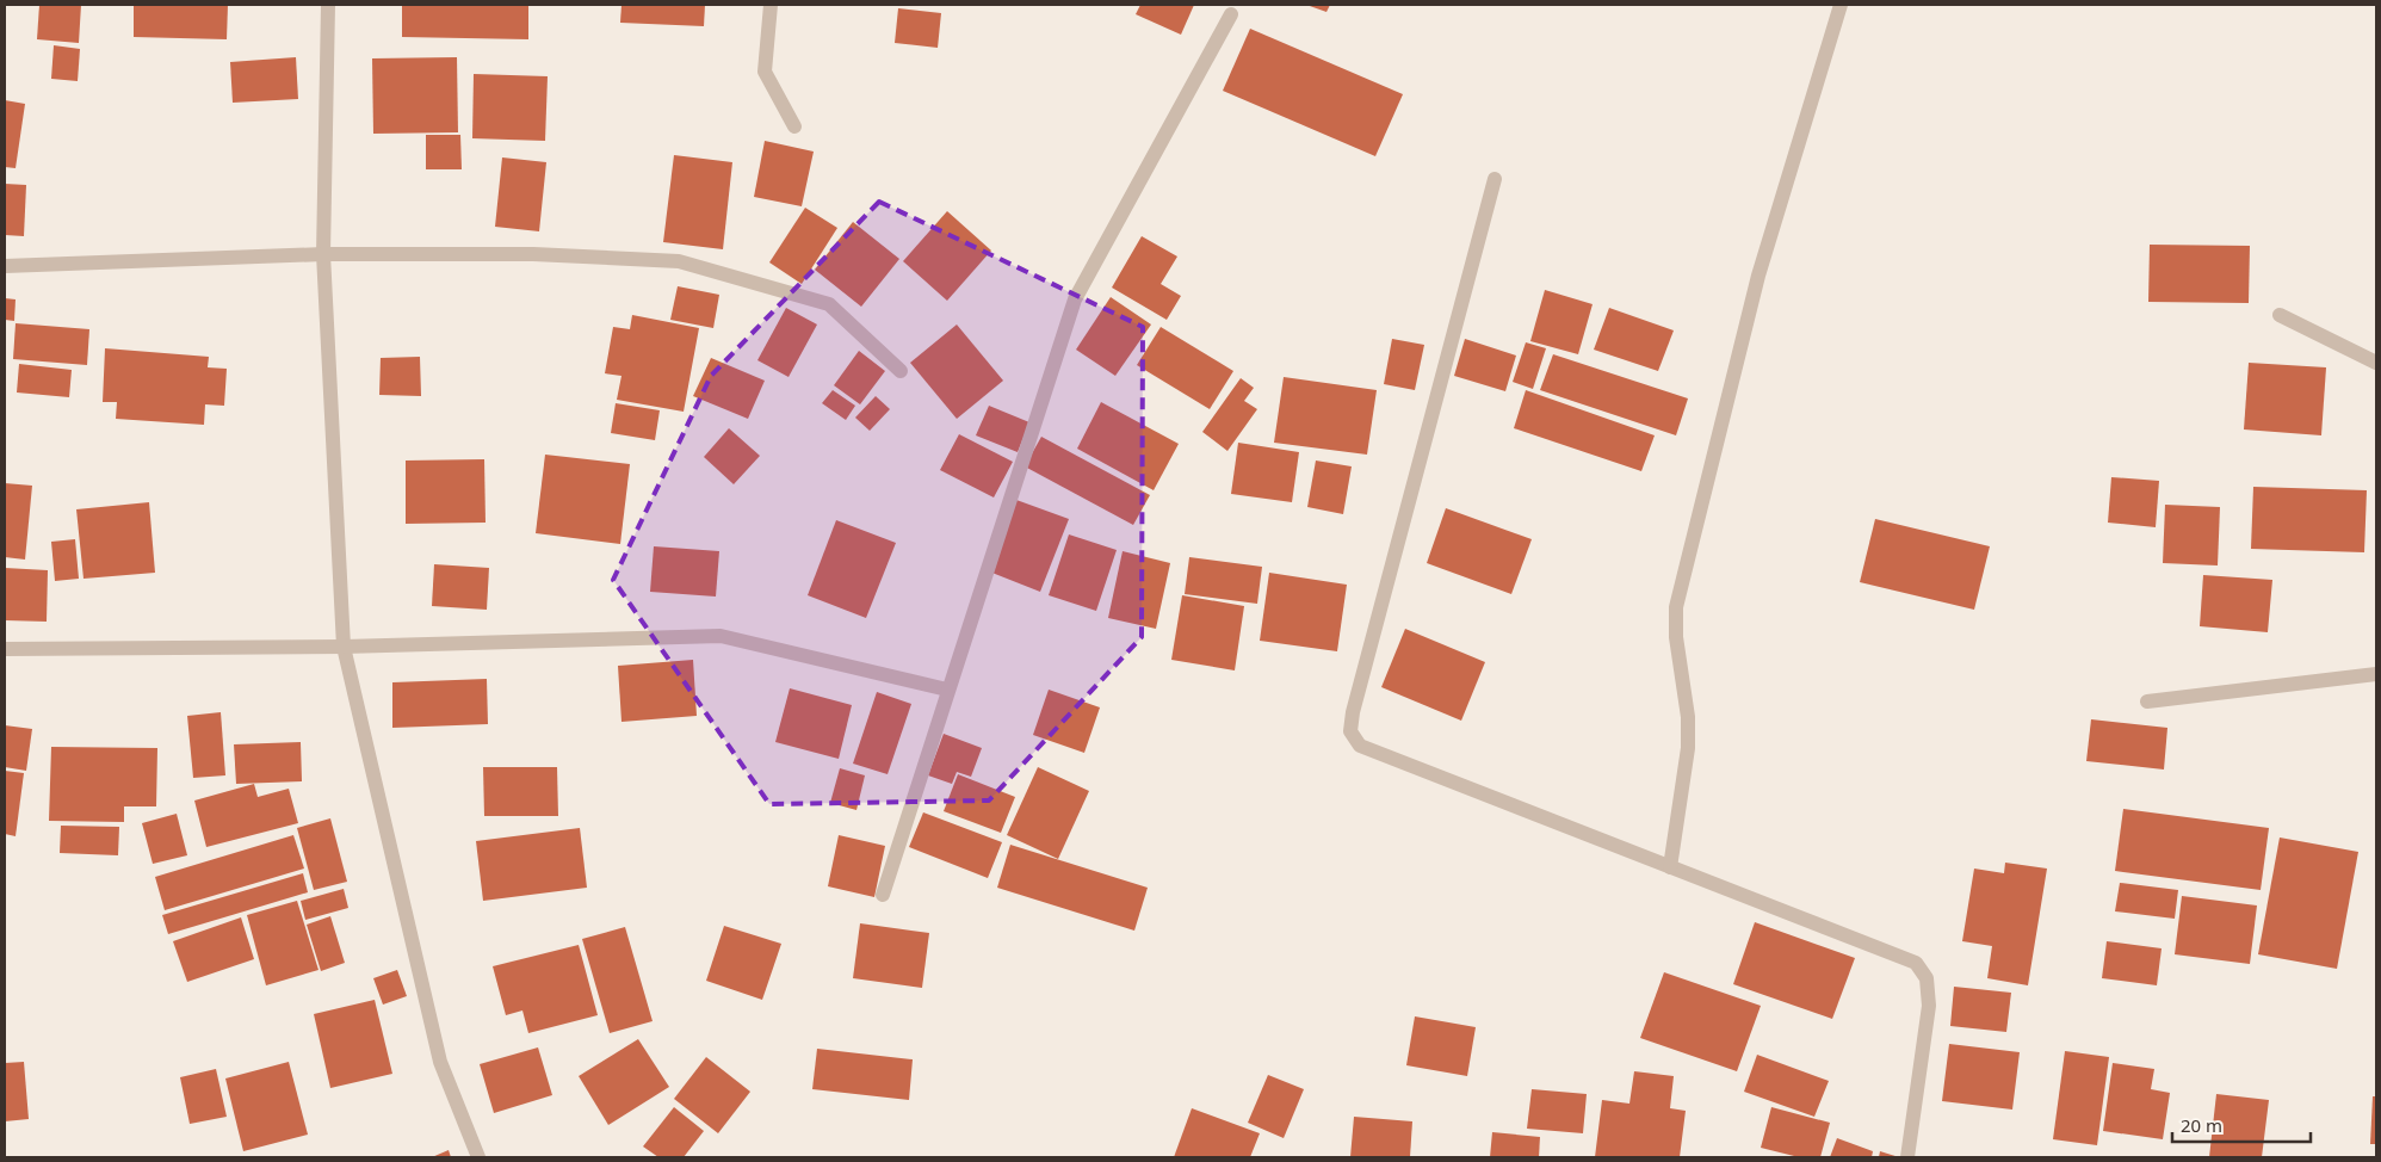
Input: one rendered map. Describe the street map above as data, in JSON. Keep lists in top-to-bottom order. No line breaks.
{"scale_bar":"20 m"}
